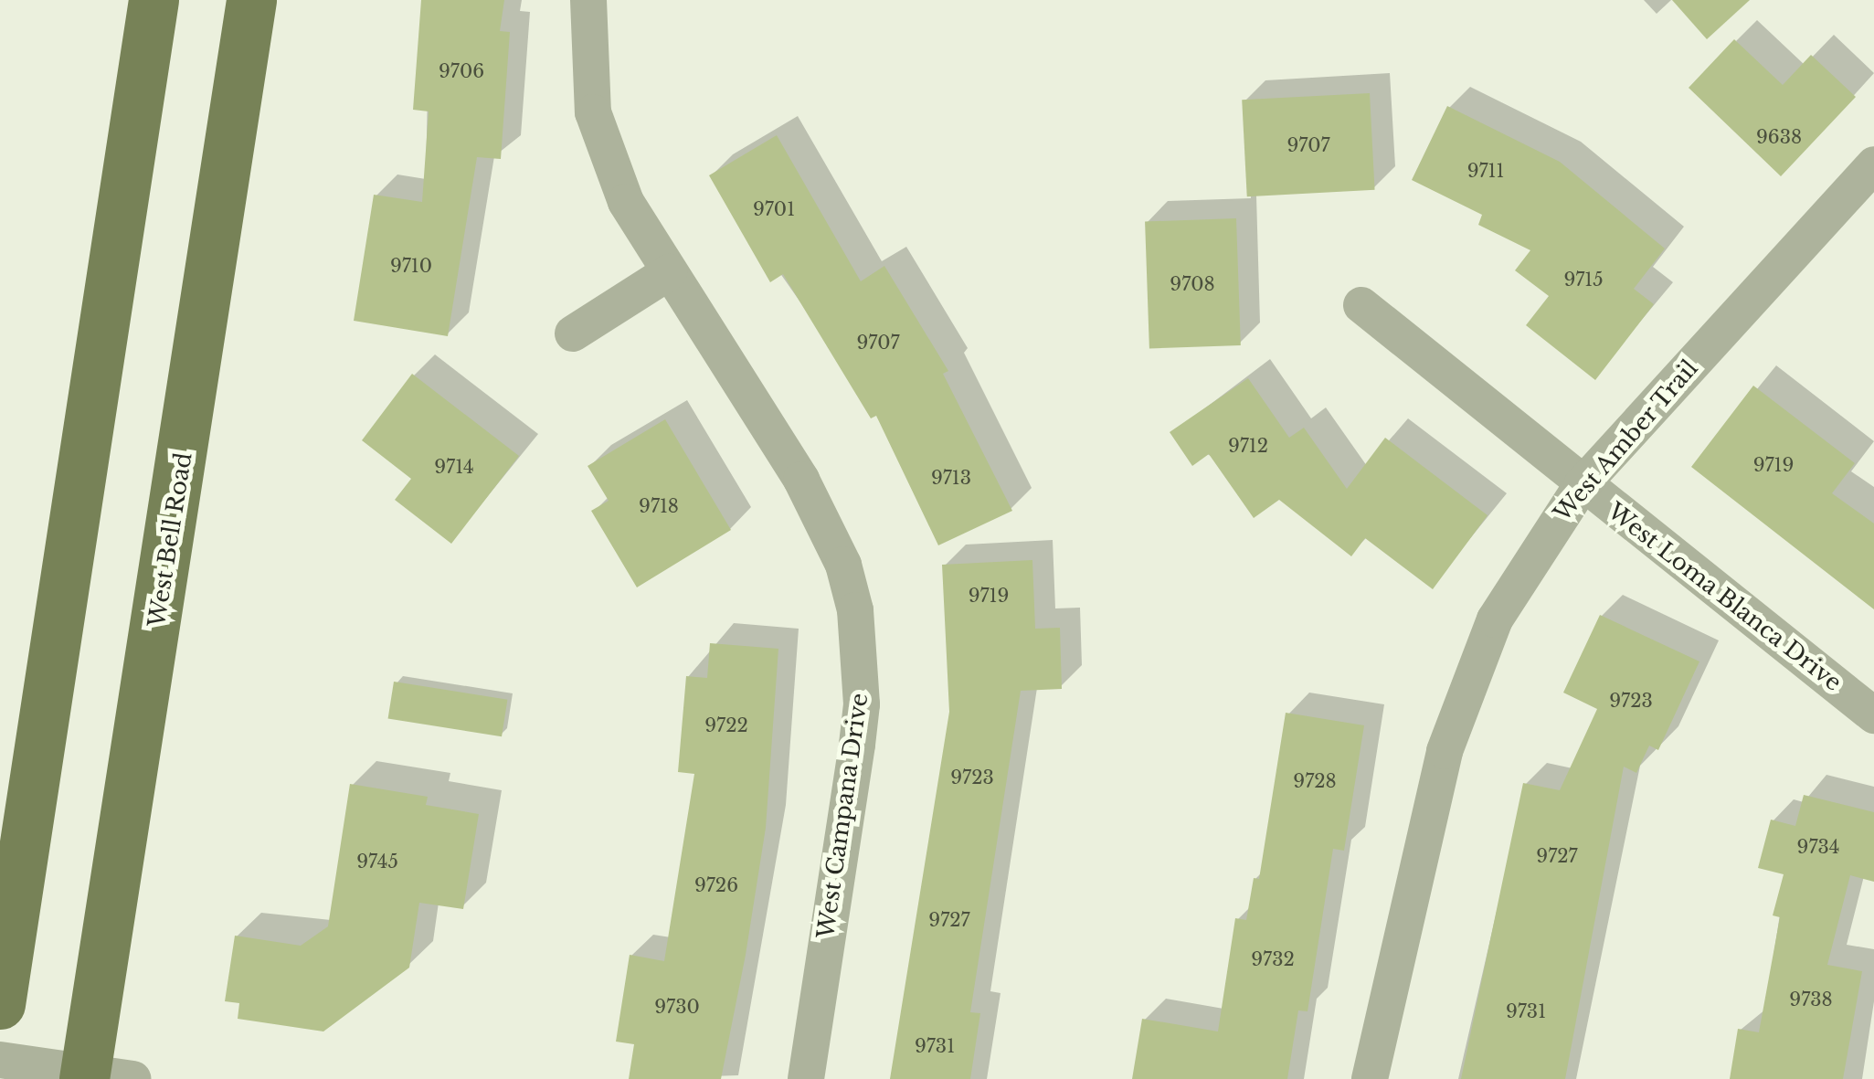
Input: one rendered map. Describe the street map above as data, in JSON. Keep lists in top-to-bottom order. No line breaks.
{"streets":{"main road":["West Bell Road"],"street":["West Amber Trail","West Loma Blanca Drive","West Campana Drive"]},"crossings":[["West Amber Trail","West Loma Blanca Drive"]],"house_numbers":["9706","9638","9707","9711","9701","9710","9715","9708","9707","9712","9719","9714","9713","9718","9719","9723","9722","9723","9728","9734","9727","9745","9726","9727","9732","9738","9730","9731","9731"]}
